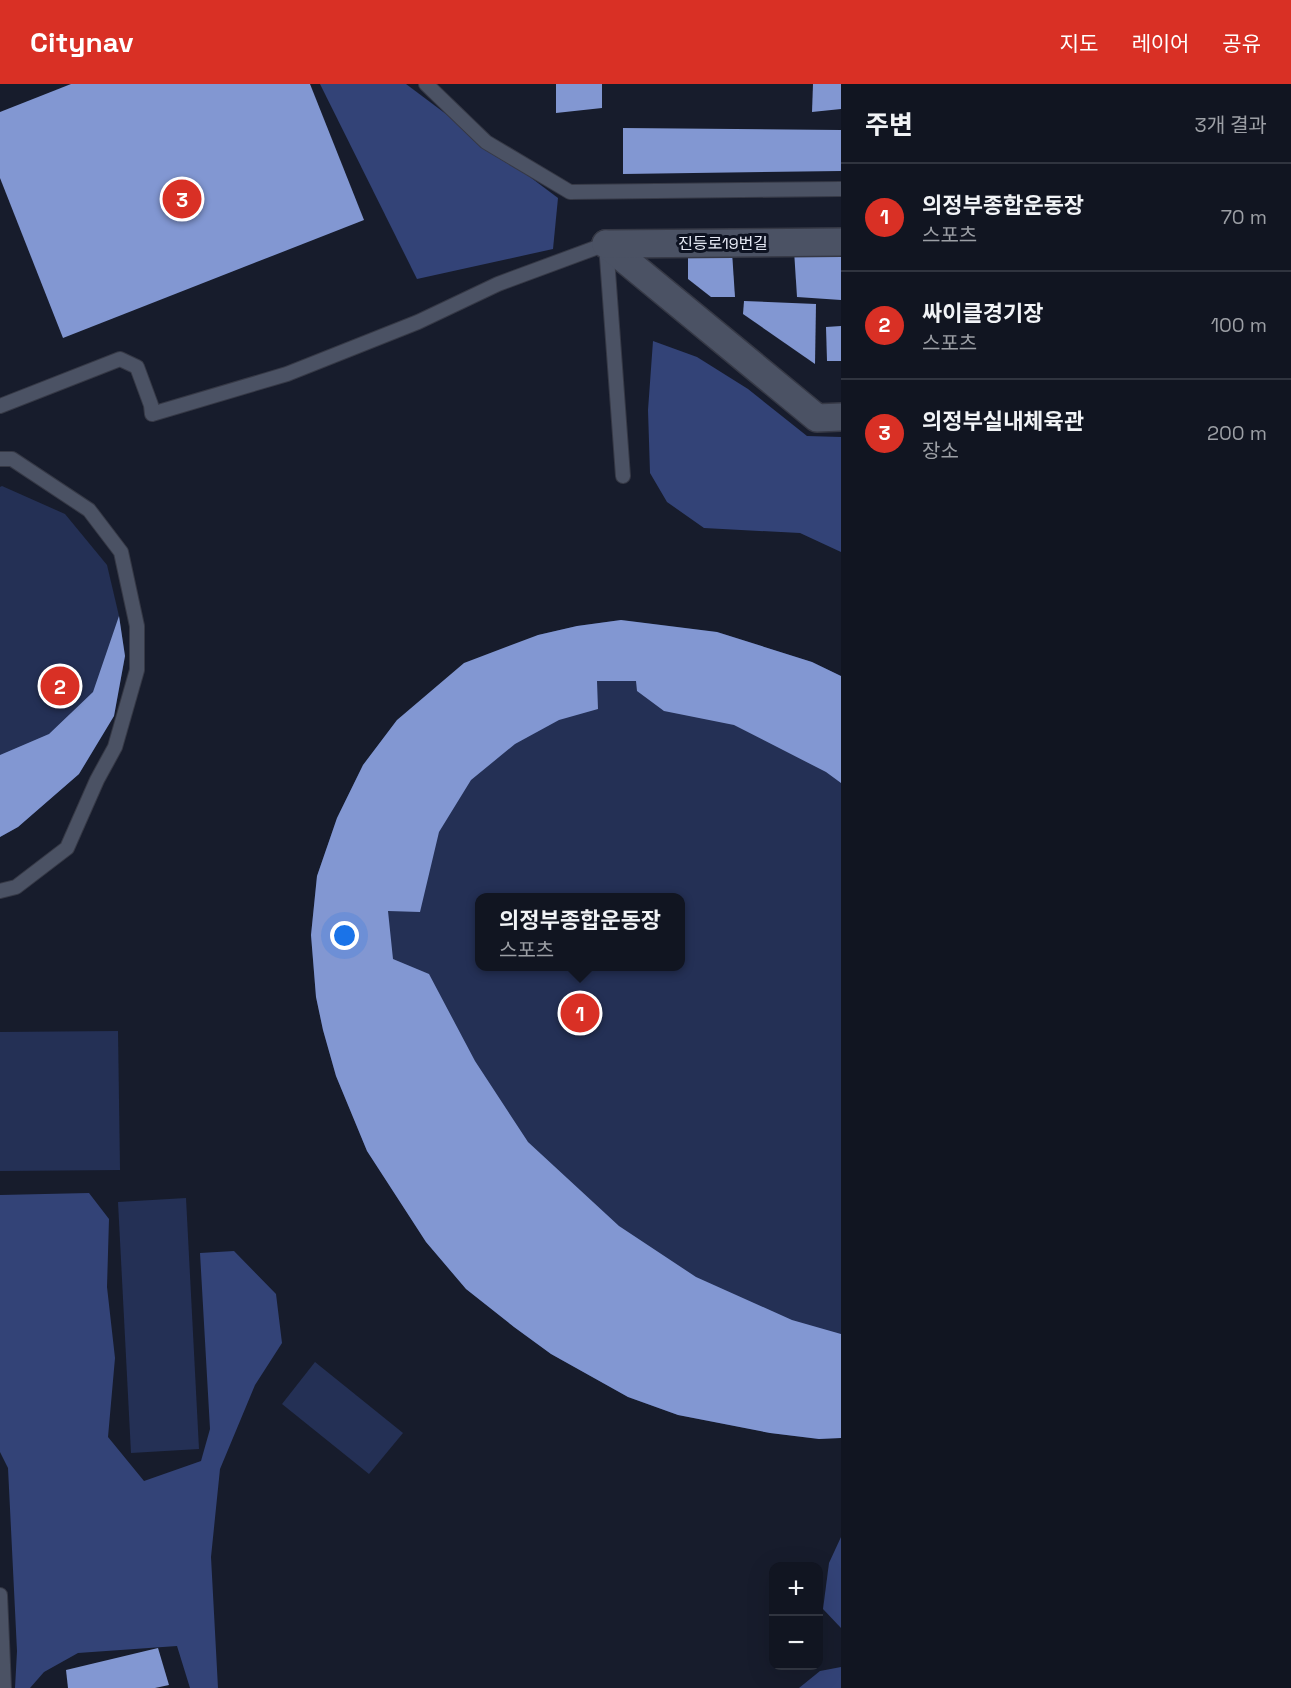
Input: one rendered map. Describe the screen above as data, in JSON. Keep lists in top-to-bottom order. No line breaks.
{"streets":{"street":["진등로19번길"]},"page":{"header":"Citynav","nav":["지도","레이어","공유"],"heading":["주변","3개 결과"],"list":[{"mark":"1","name":"의정부종합운동장","note":"스포츠","value":"70 m"},{"mark":"2","name":"싸이클경기장","note":"스포츠","value":"100 m"},{"mark":"3","name":"의정부실내체육관","note":"장소","value":"200 m"}],"pins":["3","2","1"],"popup":["의정부종합운동장","스포츠"],"map_buttons":["+","−"]}}
